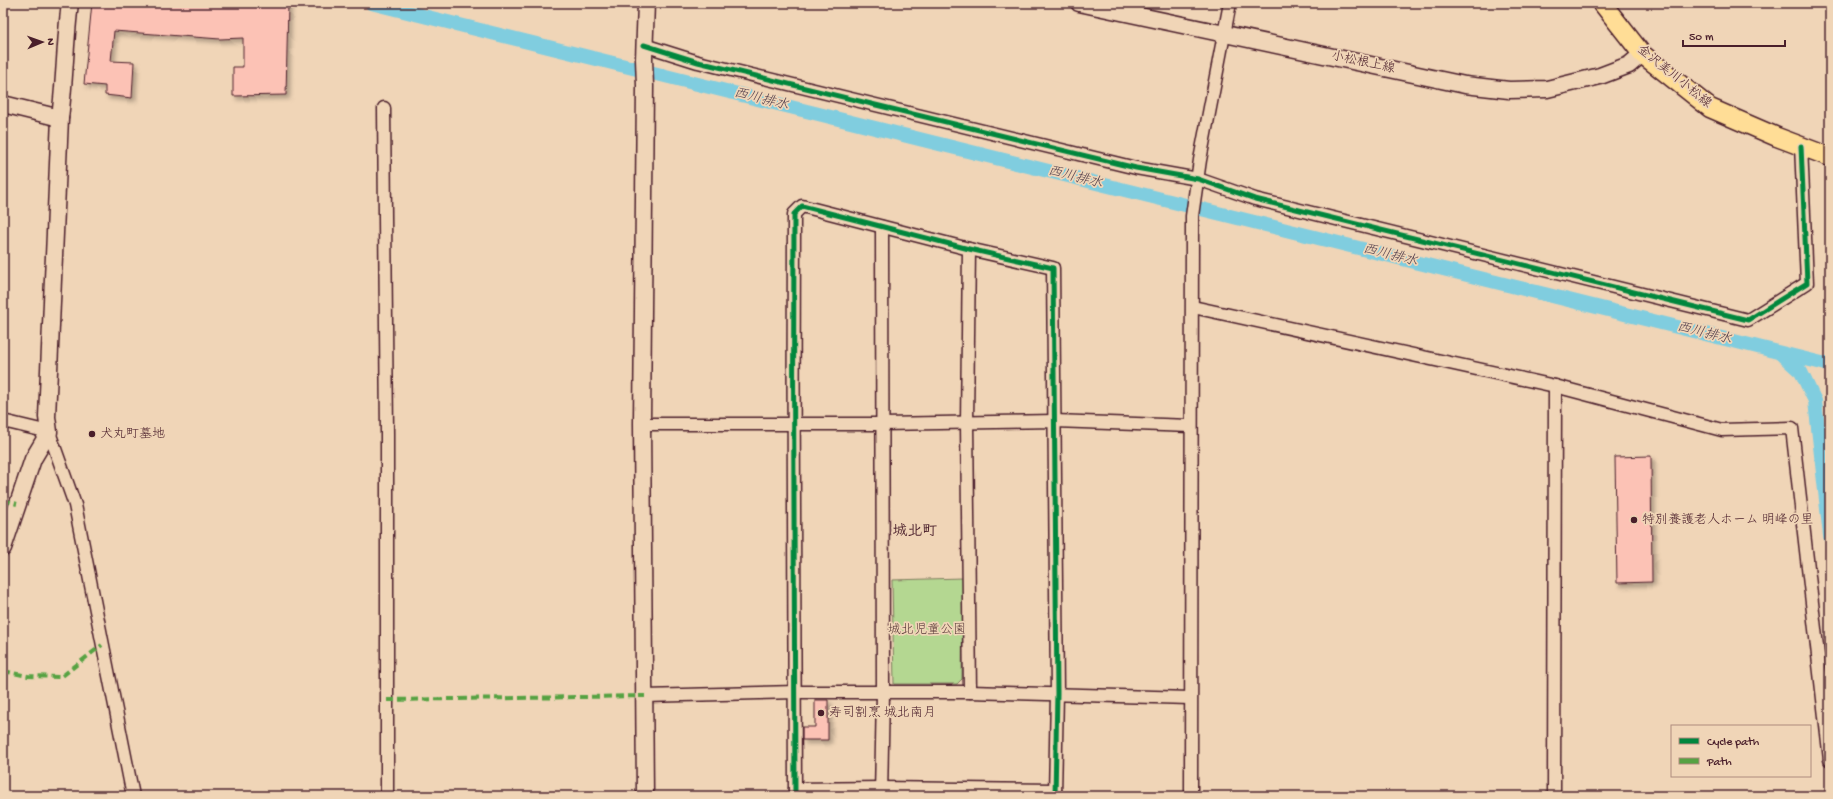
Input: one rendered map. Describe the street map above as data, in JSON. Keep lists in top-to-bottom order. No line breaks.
{"streets":{"main road":["金沢美川小松線"],"street":["小松根上線"]},"crossings":[["小松根上線","金沢美川小松線"]],"districts":["城北町"],"water":["西川排水"],"parks":["城北児童公園"],"places":["犬丸町墓地","特別養護老人ホーム 明峰の里","寿司割烹 城北南月"],"legend":["Cycle path","Path"],"scale_bar":"50 m","north":"right"}
